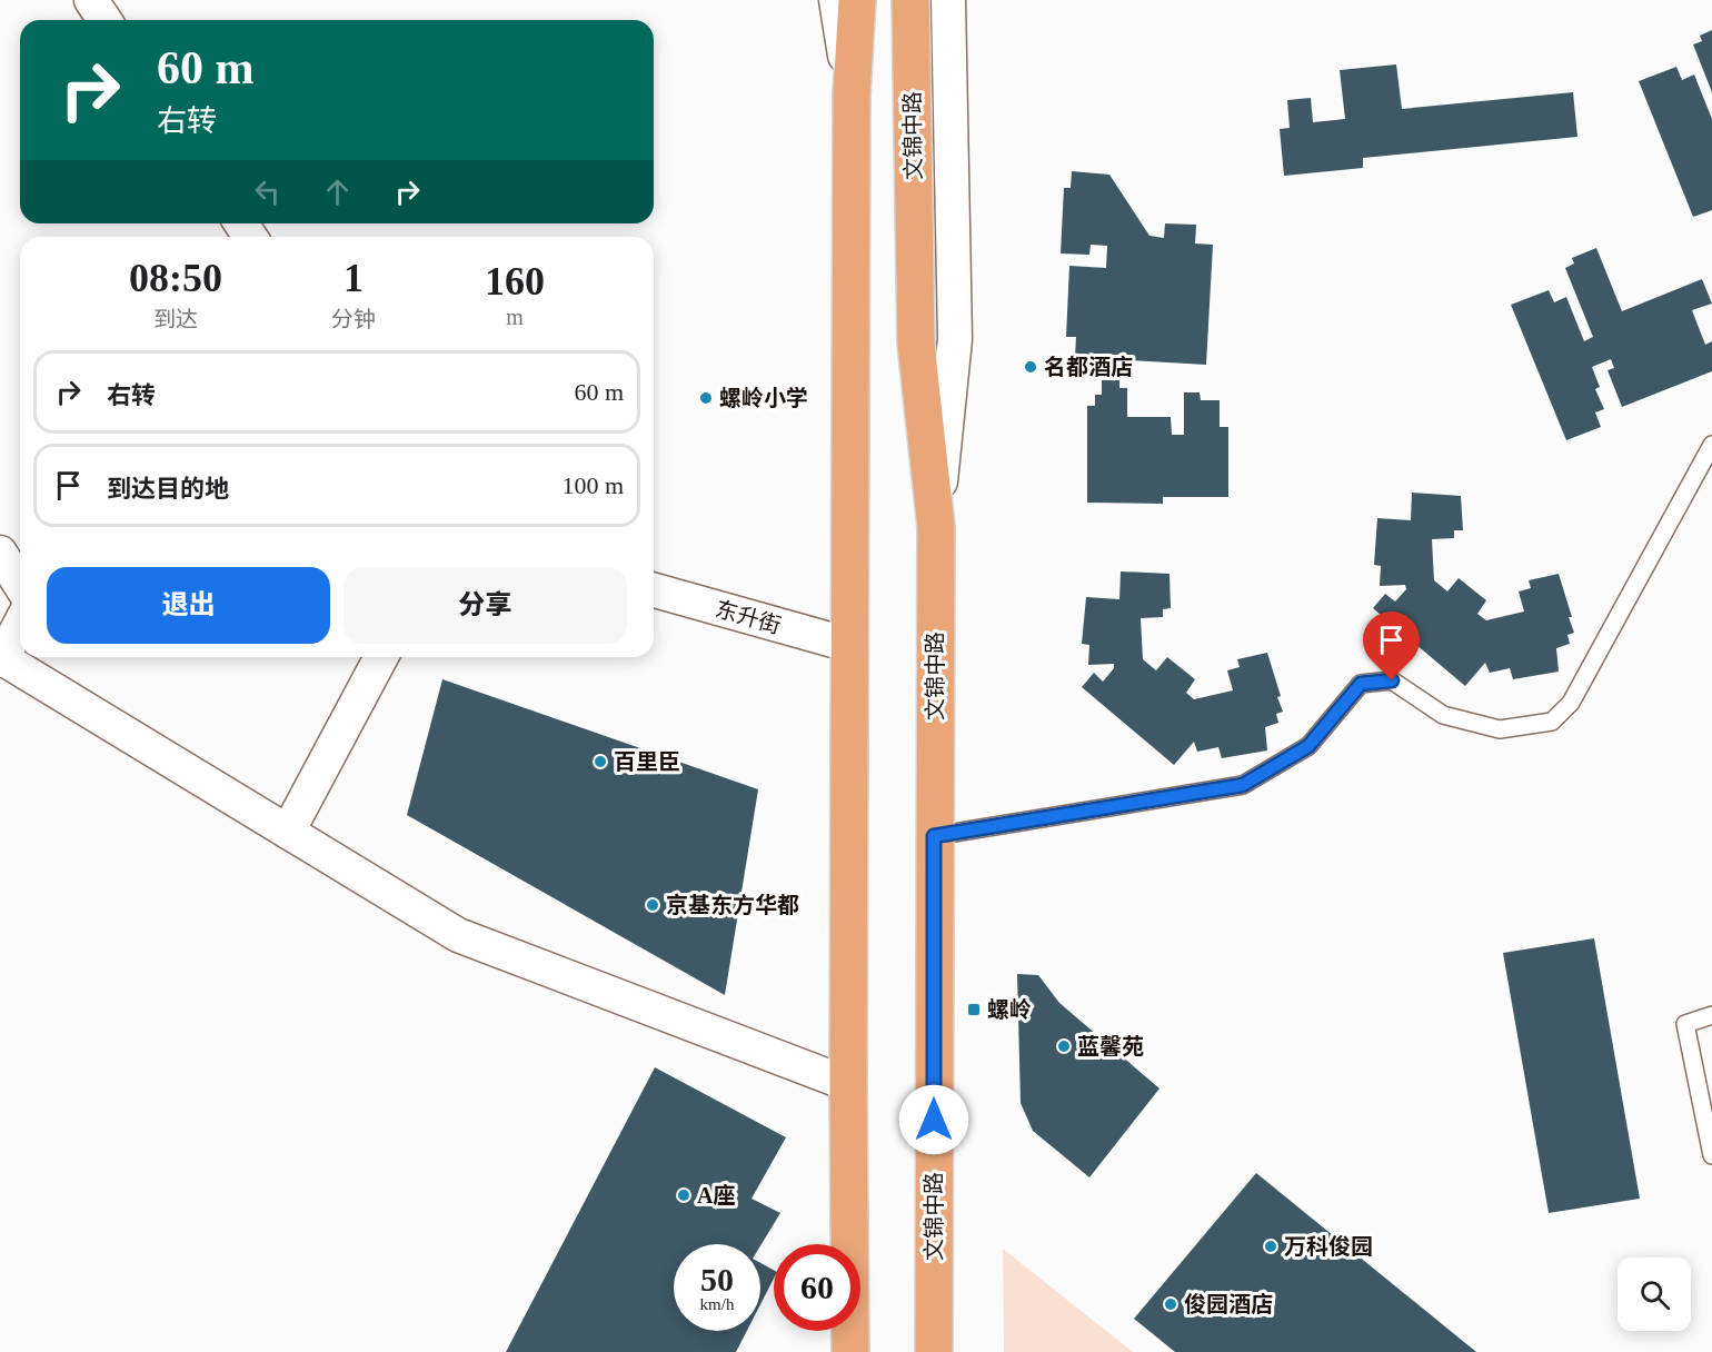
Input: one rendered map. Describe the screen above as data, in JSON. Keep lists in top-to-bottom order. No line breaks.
{"streets":{"main road":["文锦中路"],"street":["东升街"]},"places":{"other":["名都酒店","螺岭小学","百里臣","京基东方华都","蓝馨苑","A座","万科俊园","俊园酒店"],"transit":["螺岭"]},"page":{"turn":["60 m","右转"],"eta":["08:50","到达","1","分钟","160","m"],"list":[{"name":"右转","value":"60 m"},{"name":"到达目的地","value":"100 m"}],"buttons":["退出","分享"],"speed":"50 km/h","limit":"60"}}
